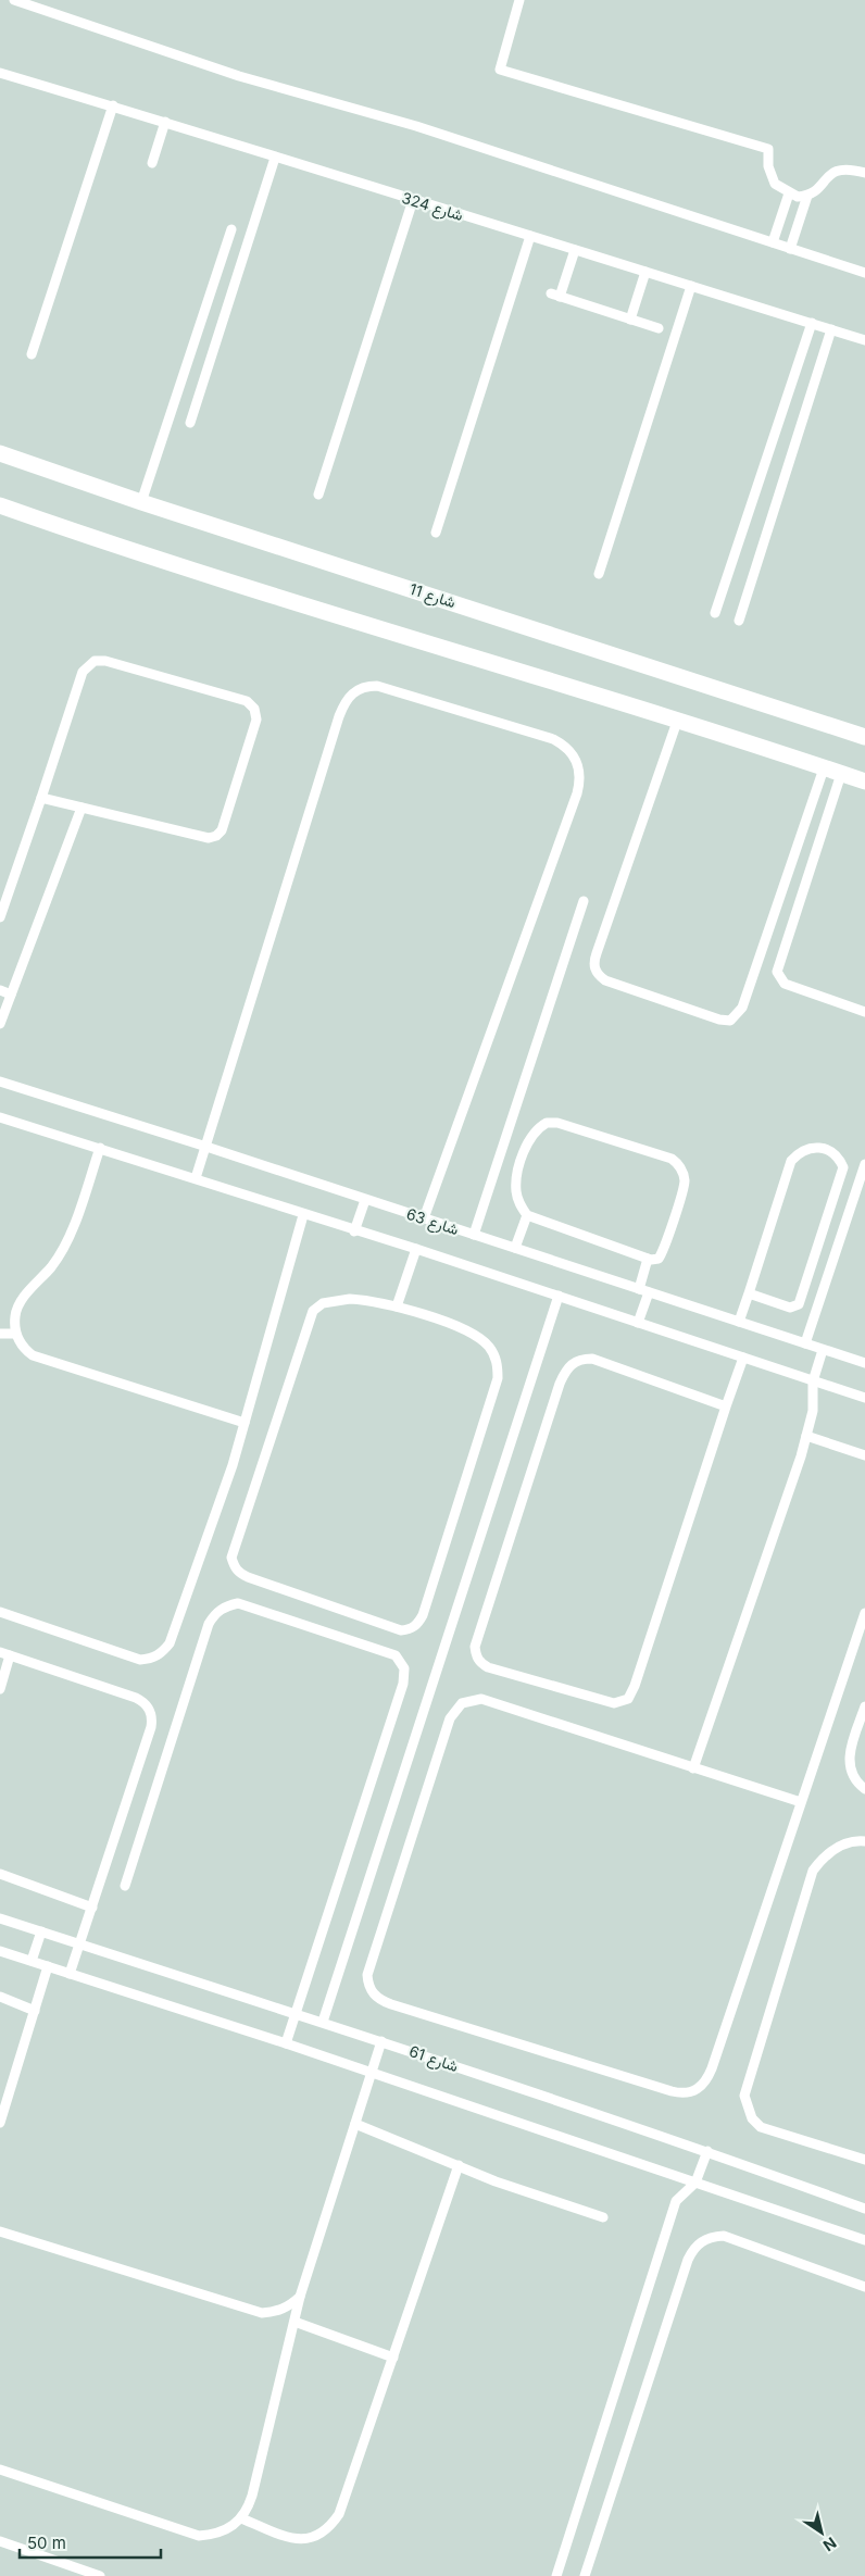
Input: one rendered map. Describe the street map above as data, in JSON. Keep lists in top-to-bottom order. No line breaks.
{"streets":{"street":["شارع 11"],"lane":["شارع 324","شارع 63","شارع 61"]},"scale_bar":"50 m","north":"bottom right"}
